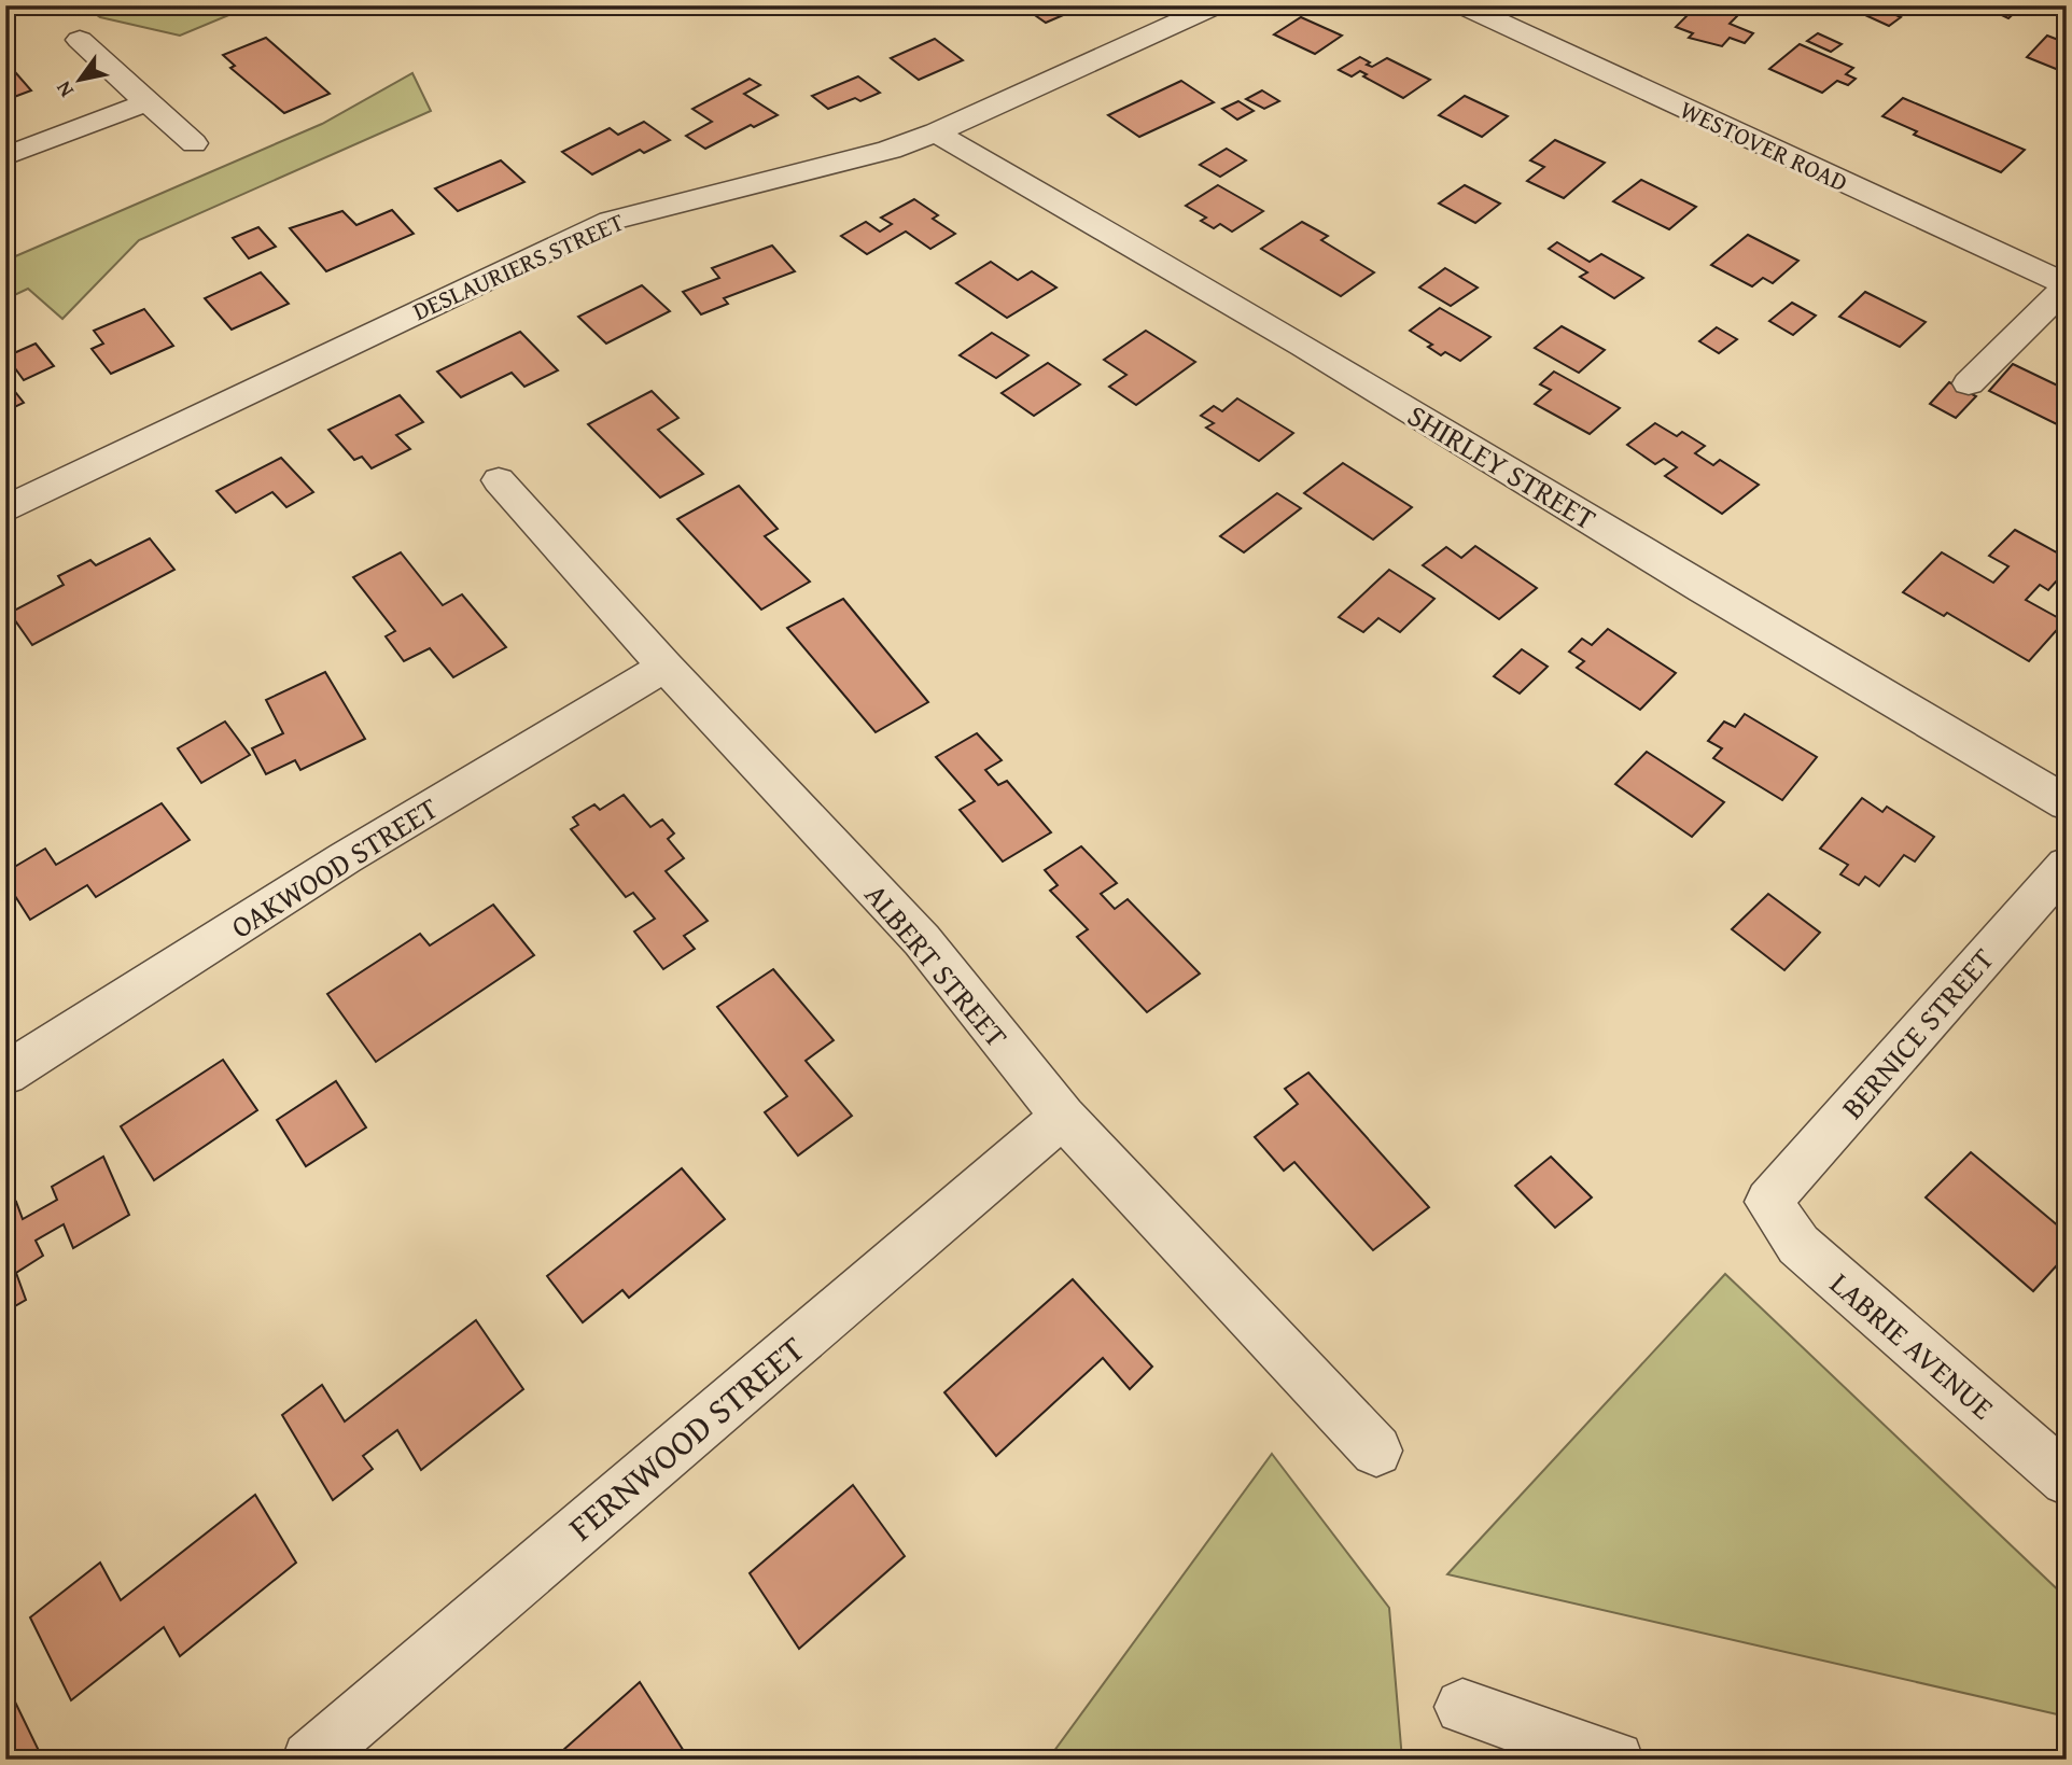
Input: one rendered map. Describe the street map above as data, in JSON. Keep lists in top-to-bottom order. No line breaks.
{"streets":{"street":["WESTOVER ROAD","DESLAURIERS STREET","SHIRLEY STREET","OAKWOOD STREET","ALBERT STREET","BERNICE STREET","LABRIE AVENUE","FERNWOOD STREET"]},"crossings":[["DESLAURIERS STREET","SHIRLEY STREET"],["OAKWOOD STREET","ALBERT STREET"],["ALBERT STREET","FERNWOOD STREET"],["BERNICE STREET","LABRIE AVENUE"]],"north":"bottom left"}
